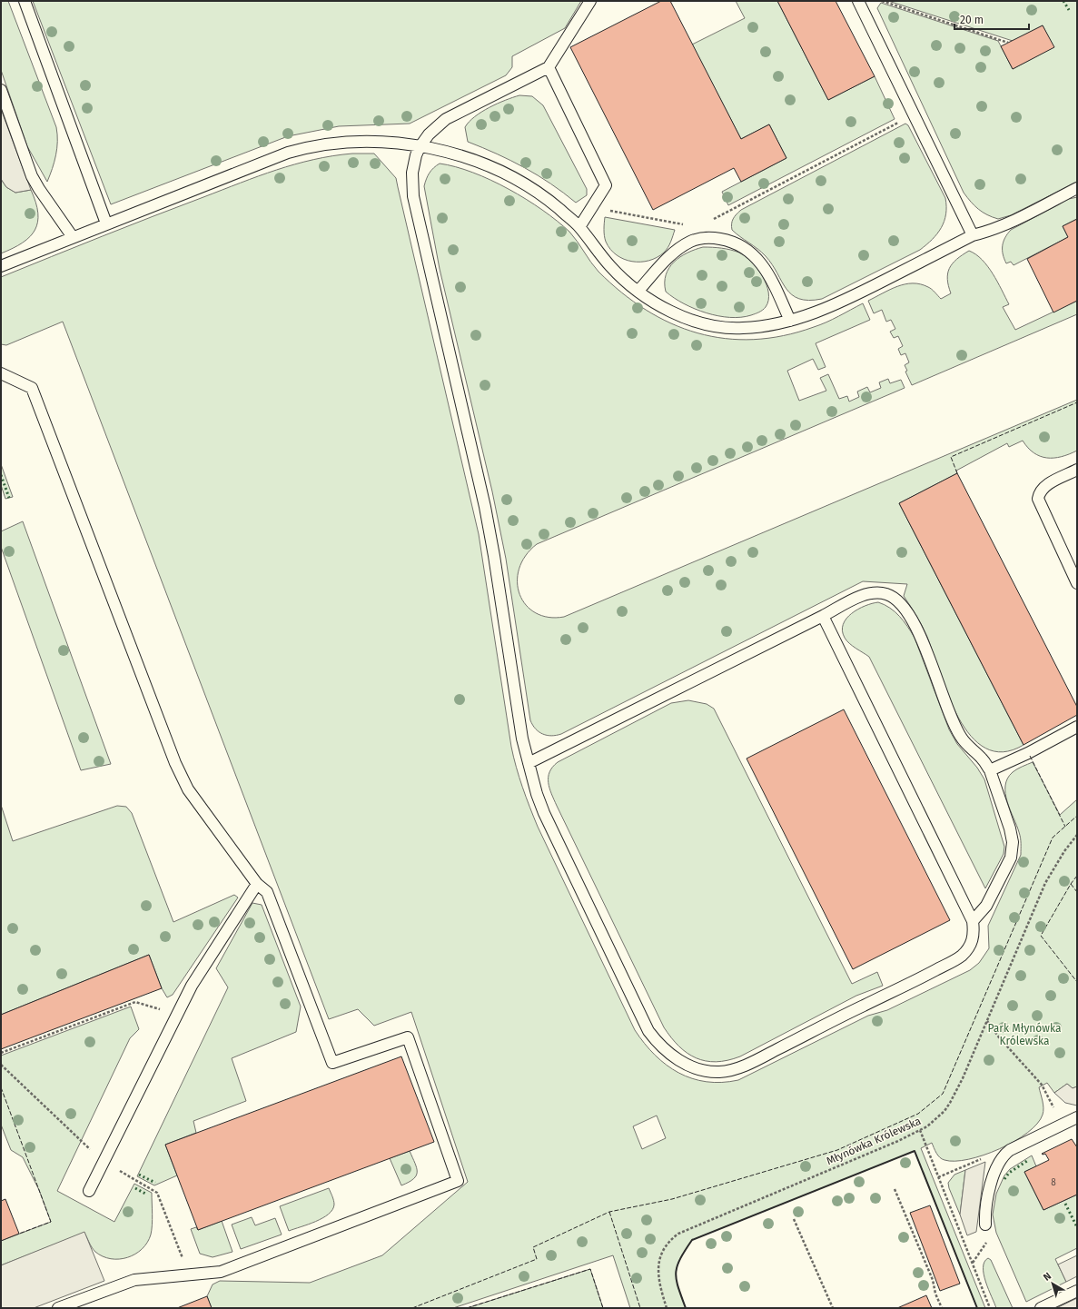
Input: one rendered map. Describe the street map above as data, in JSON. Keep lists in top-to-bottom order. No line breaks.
{"streets":{"path":["Młynówka Królewska"]},"parks":["Park Młynówka Królewska"],"house_numbers":["8"],"scale_bar":"20 m","north":"top left"}
